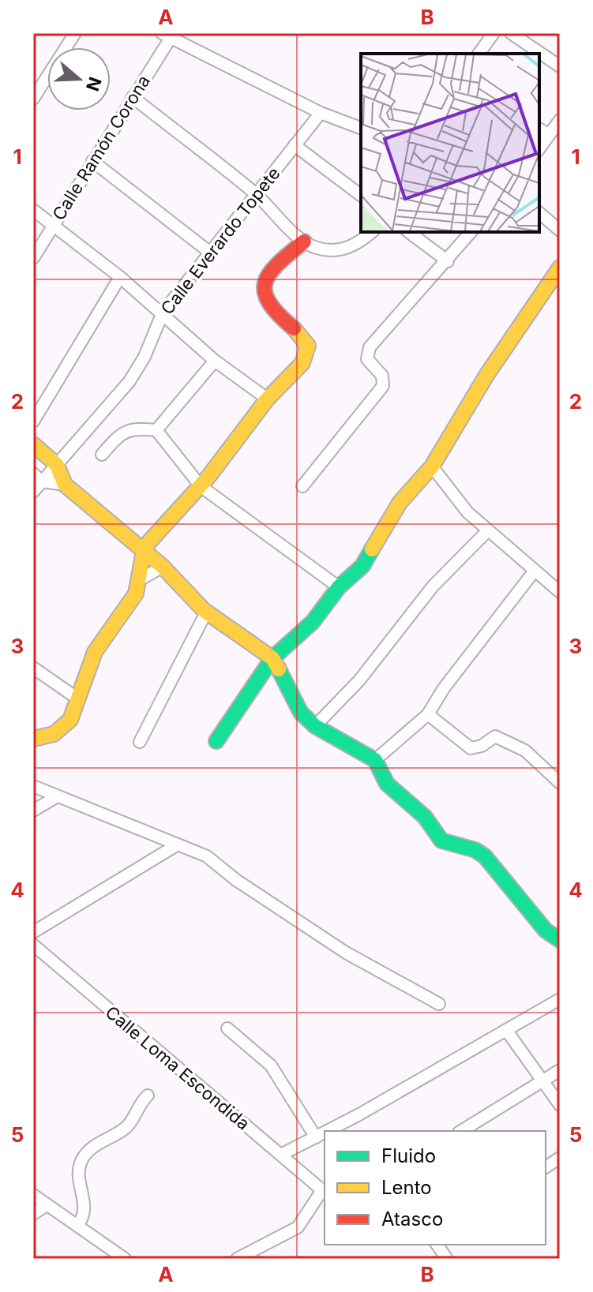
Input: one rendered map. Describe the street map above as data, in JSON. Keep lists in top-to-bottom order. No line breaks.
{"streets":{"street":["Calle Ramón Corona","Calle Everardo Topete","Calle Loma Escondida"]},"legend":["Fluido","Lento","Atasco"],"north":"right","grid":{"columns":["A","B"],"rows":["1","2","3","4","5"]}}
